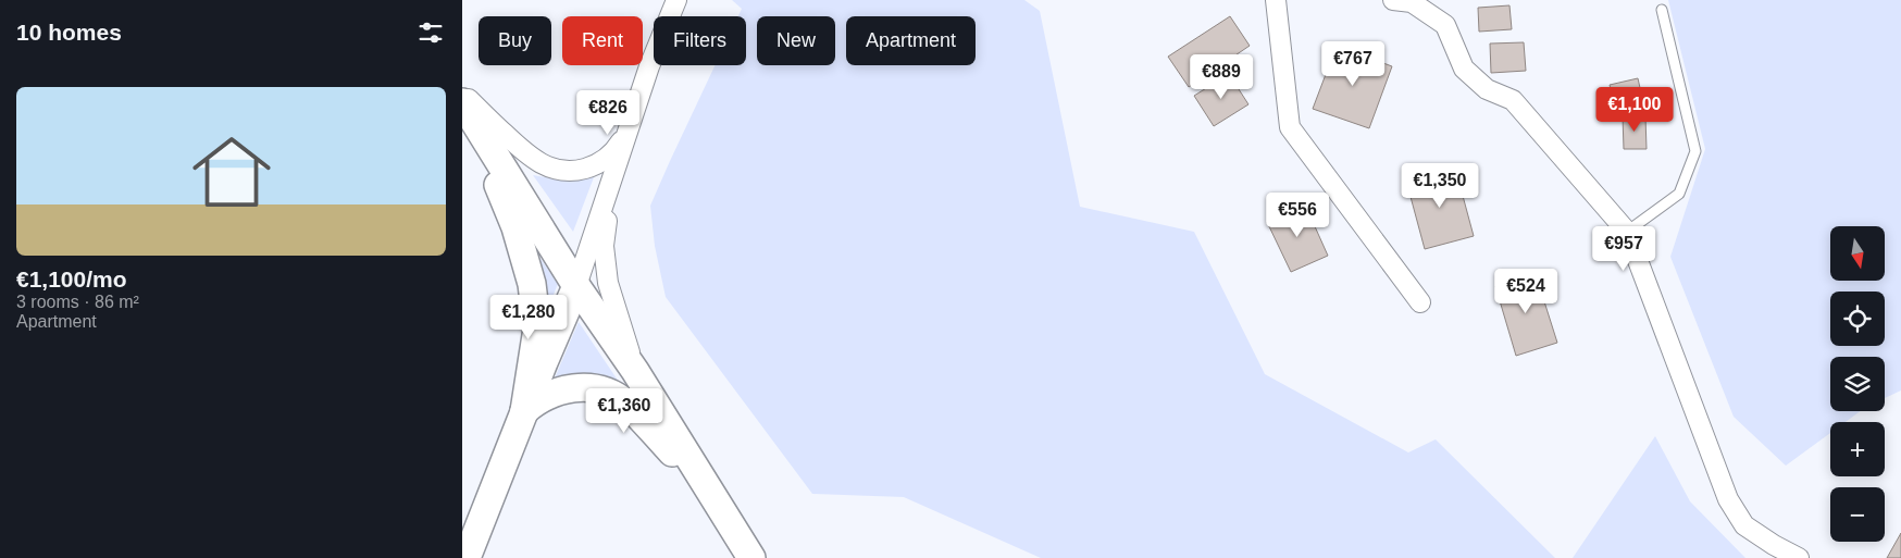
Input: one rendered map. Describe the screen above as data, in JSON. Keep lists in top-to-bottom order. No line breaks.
{"north":"bottom","page":{"heading":"10 homes","chip":["Buy","Rent","Filters","New","Apartment"],"price":["€767","€889","€1,100","€826","€1,350","€556","€957","€524","€1,280","€1,360"],"list":[{"name":"€1,100/mo","note":"3 rooms · 86 m² · Apartment"}],"map_buttons":["+","−"]}}
